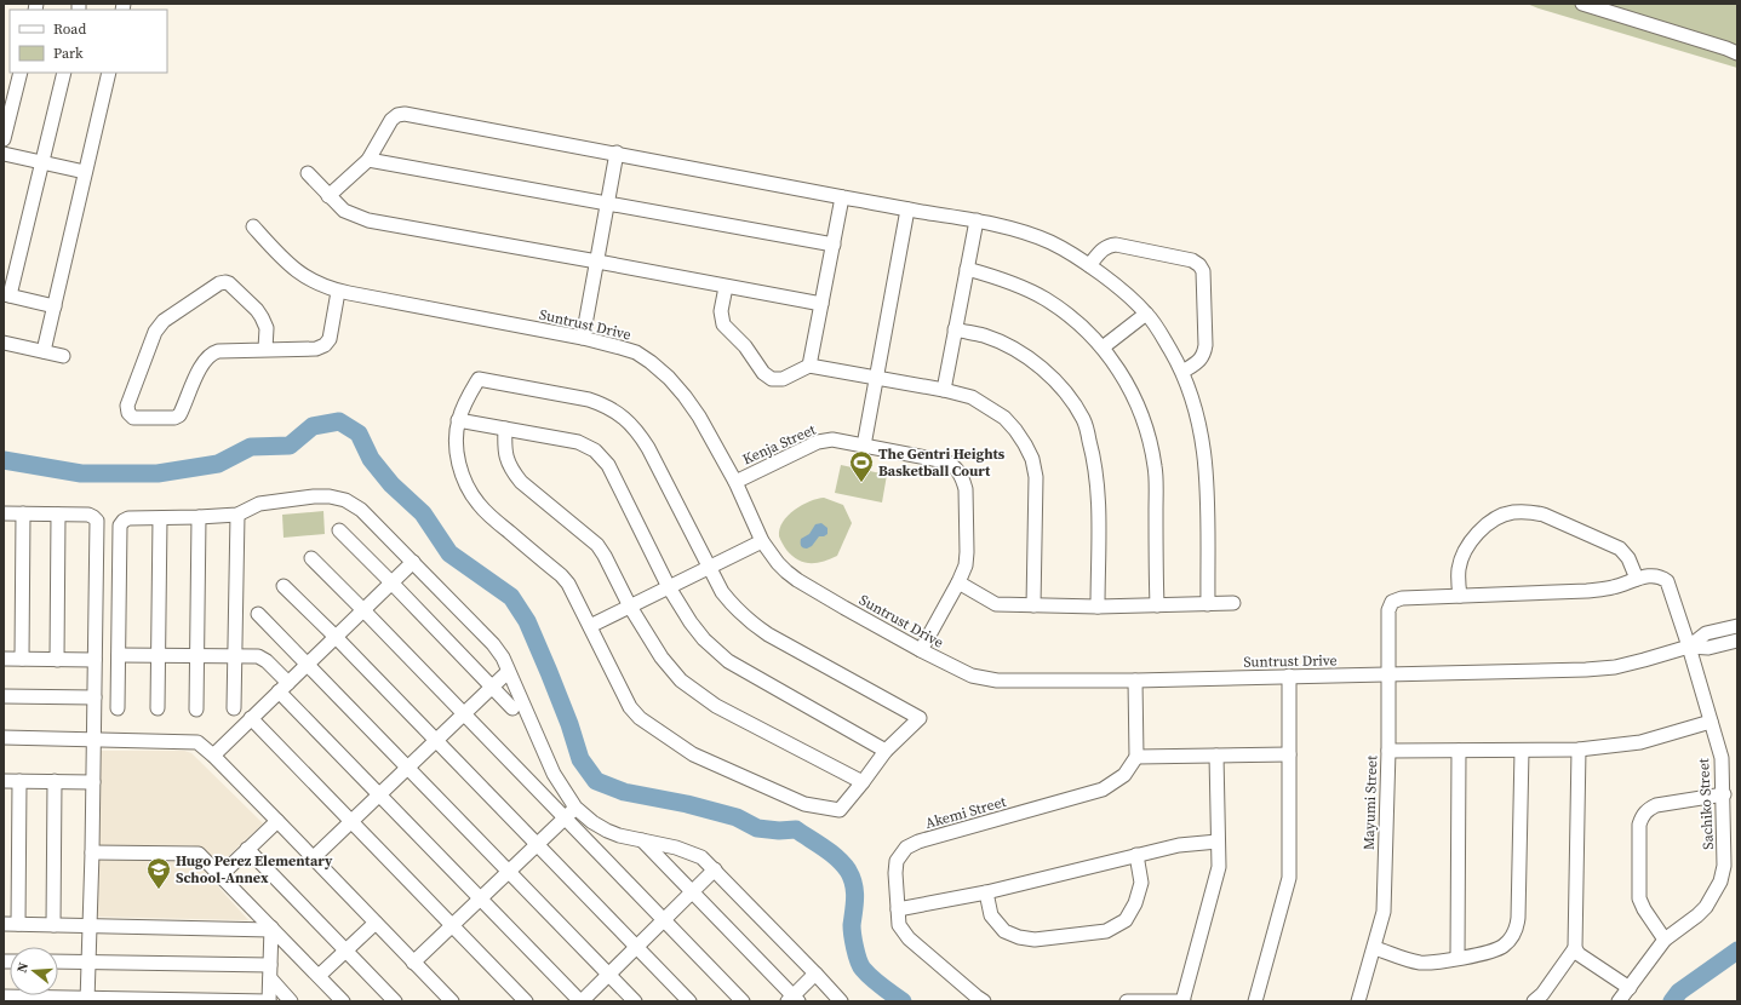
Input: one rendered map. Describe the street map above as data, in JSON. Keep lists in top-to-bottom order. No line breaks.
{"streets":{"street":["Suntrust Drive","Kenja Street","Mayumi Street","Sachiko Street","Akemi Street"]},"crossings":[["Suntrust Drive","Kenja Street"],["Suntrust Drive","Mayumi Street"],["Suntrust Drive","Sachiko Street"]],"places":{"sports":["The Gentri Heights Basketball Court"],"school or university":["Hugo Perez Elementary School-Annex"]},"legend":["Road","Park"],"north":"left"}
